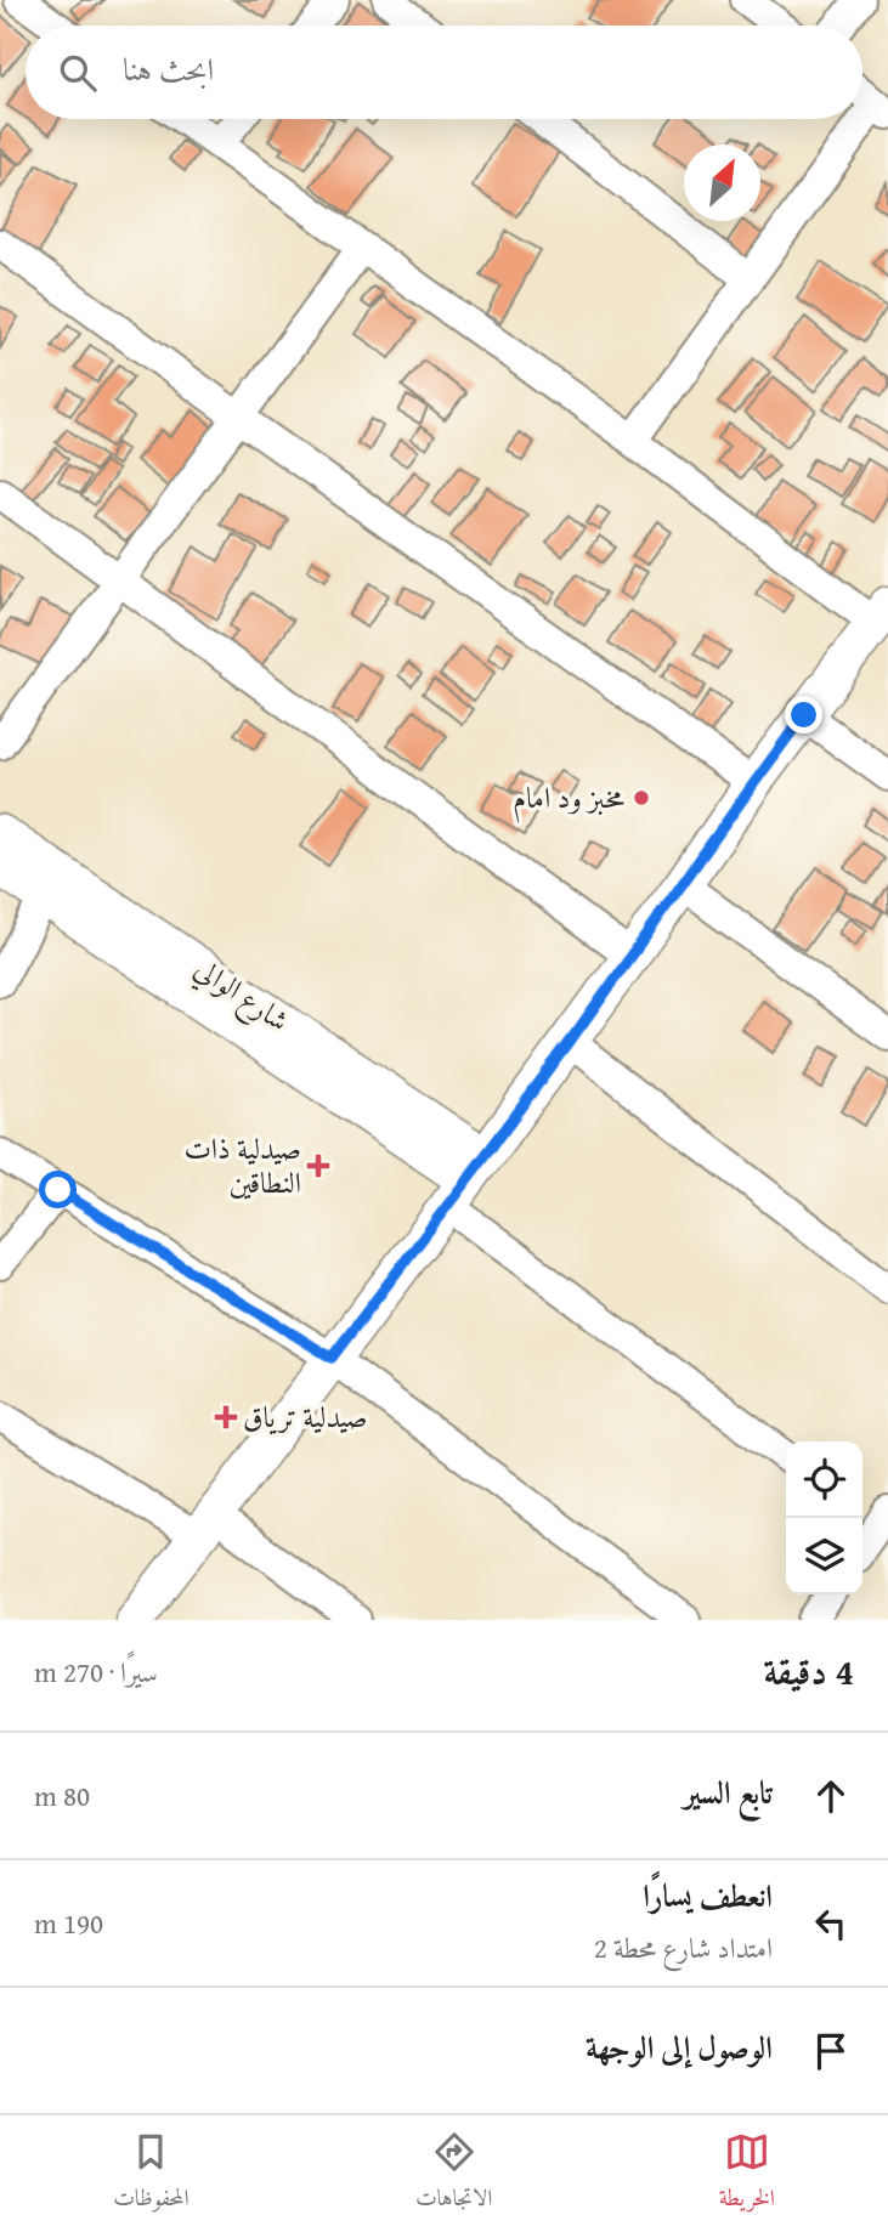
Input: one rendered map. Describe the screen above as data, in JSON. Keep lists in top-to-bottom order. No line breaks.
{"streets":{"street":["شارع الوالي"]},"places":{"other":["مخبز ود امام"],"health":["صيدلية ذات النطاقين","صيدلية ترياق"]},"north":"top right","page":{"search":"ابحث هنا","heading":["4 دقيقة","سيرًا · 270 m"],"list":[["تابع السير","80 m"],["انعطف يسارًا","امتداد شارع محطة 2","190 m"],"الوصول إلى الوجهة"],"nav":["الخريطة","الاتجاهات","المحفوظات"]}}
